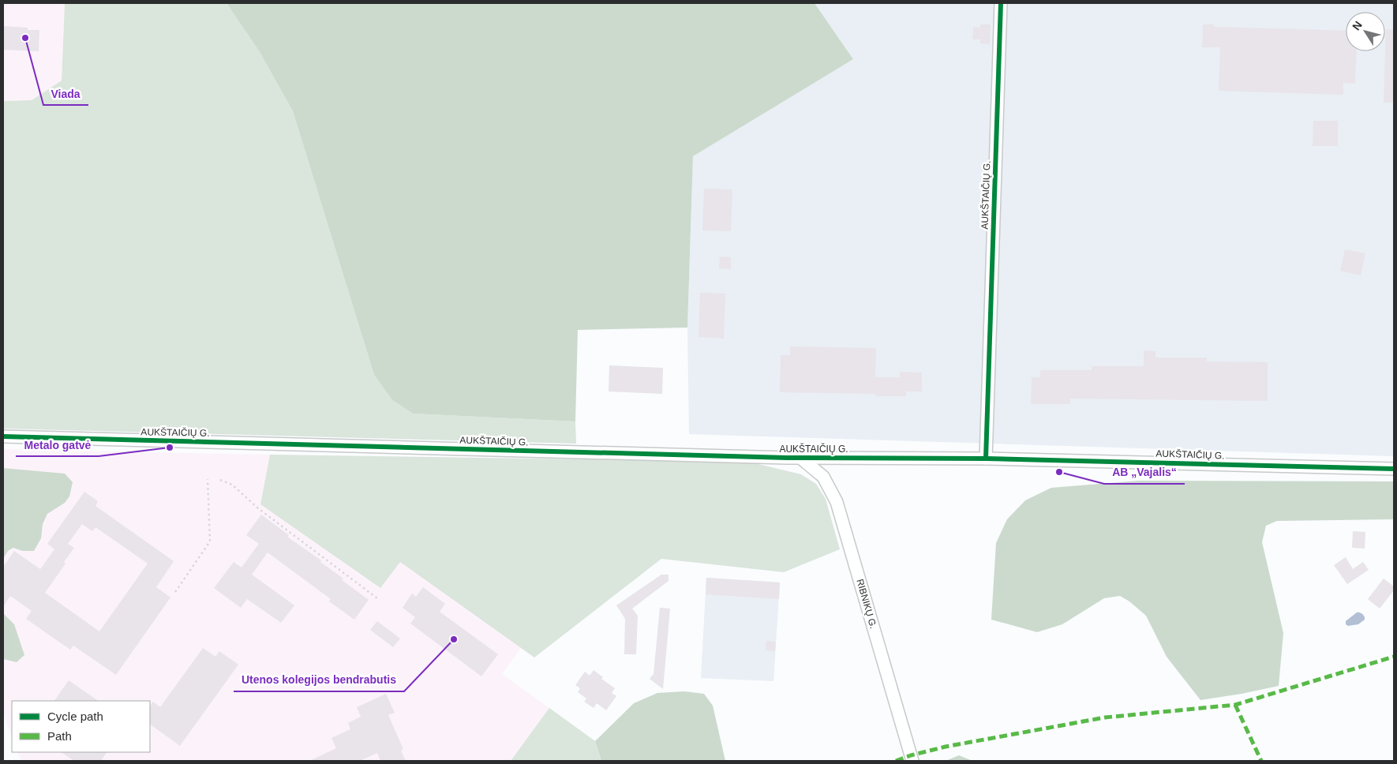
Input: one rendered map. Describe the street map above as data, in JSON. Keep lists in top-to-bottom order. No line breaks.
{"streets":{"street":["AUKŠTAIČIŲ G.","RIBNIKŲ G."]},"crossings":[["AUKŠTAIČIŲ G.","RIBNIKŲ G."]],"places":["Viada","Metalo gatvė","AB „Vajalis“","Utenos kolegijos bendrabutis"],"legend":["Cycle path","Path"],"north":"top left"}
